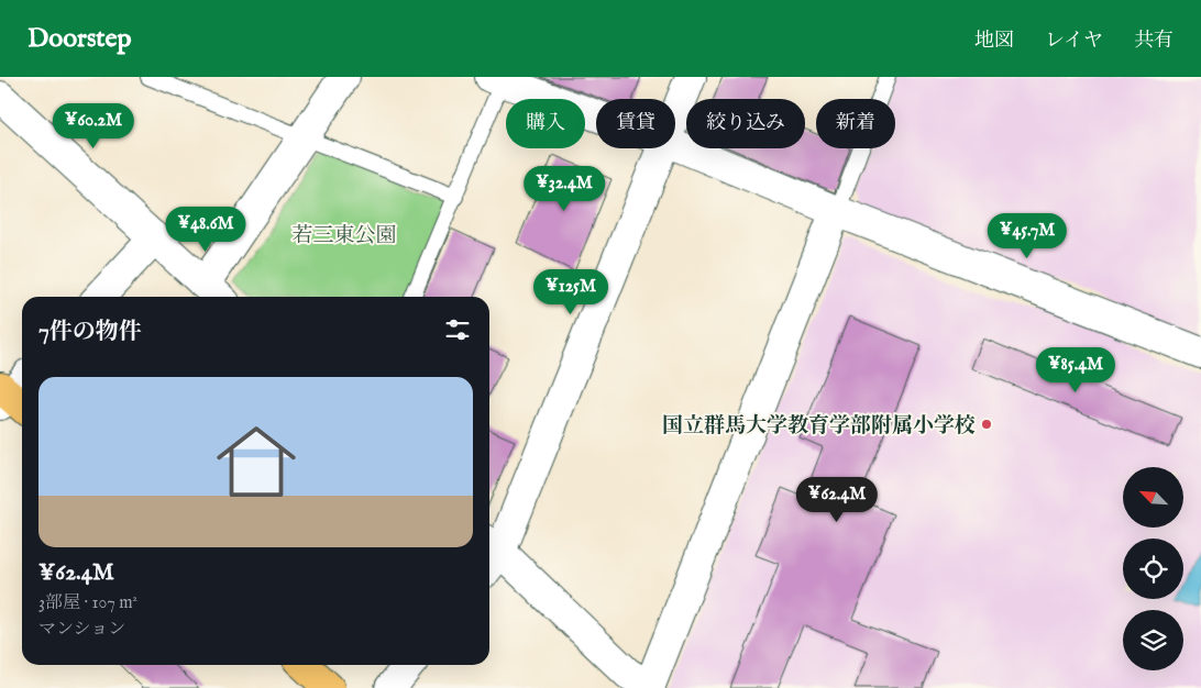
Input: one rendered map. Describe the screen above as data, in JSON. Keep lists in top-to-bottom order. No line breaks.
{"parks":["若三東公園"],"places":["国立群馬大学教育学部附属小学校"],"north":"top left","page":{"header":"Doorstep","nav":["地図","レイヤ","共有"],"chip":["購入","賃貸","絞り込み","新着"],"price":["¥60.2M","¥32.4M","¥48.6M","¥45.7M","¥125M","¥85.4M","¥62.4M"],"heading":"7件の物件","list":[{"name":"¥62.4M","note":"3部屋 · 107 m² · マンション"}]}}
